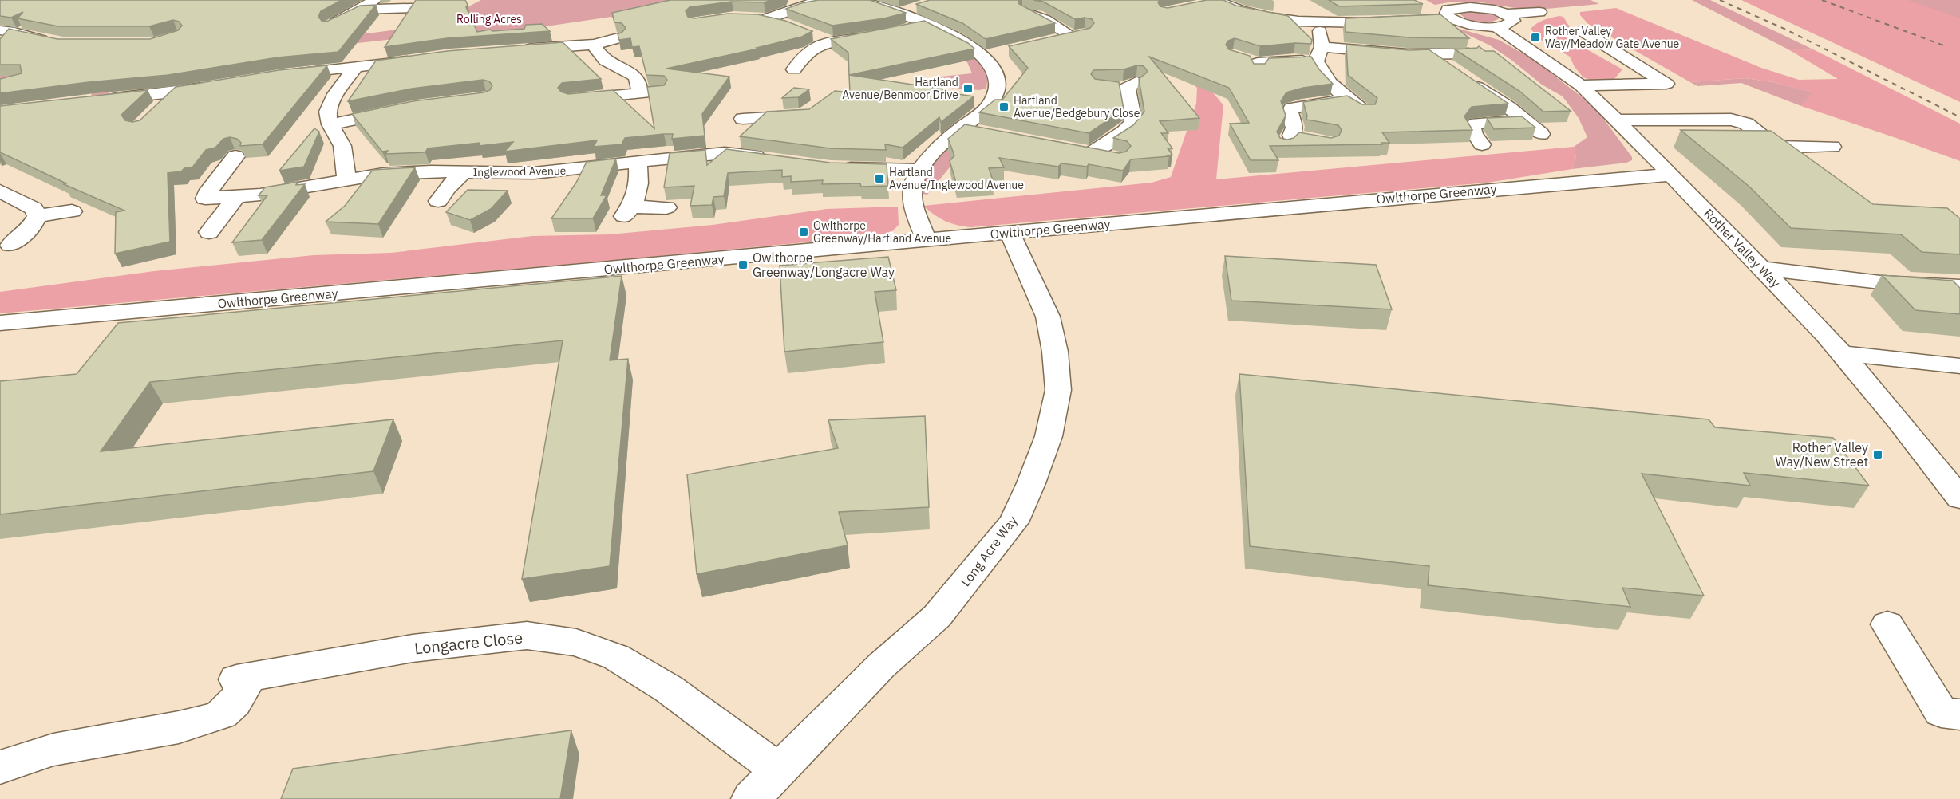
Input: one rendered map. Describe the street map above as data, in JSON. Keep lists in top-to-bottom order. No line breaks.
{"streets":{"street":["Inglewood Avenue","Owlthorpe Greenway","Rother Valley Way","Long Acre Way","Longacre Close"]},"crossings":[["Owlthorpe Greenway","Rother Valley Way"],["Owlthorpe Greenway","Long Acre Way"],["Long Acre Way","Longacre Close"]],"parks":["Rolling Acres"],"places":{"transit":["Rother Valley Way/Meadow Gate Avenue","Hartland Avenue/Benmoor Drive","Hartland Avenue/Bedgebury Close","Hartland Avenue/Inglewood Avenue","Owlthorpe Greenway/Hartland Avenue","Owlthorpe Greenway/Longacre Way","Rother Valley Way/New Street"]}}
